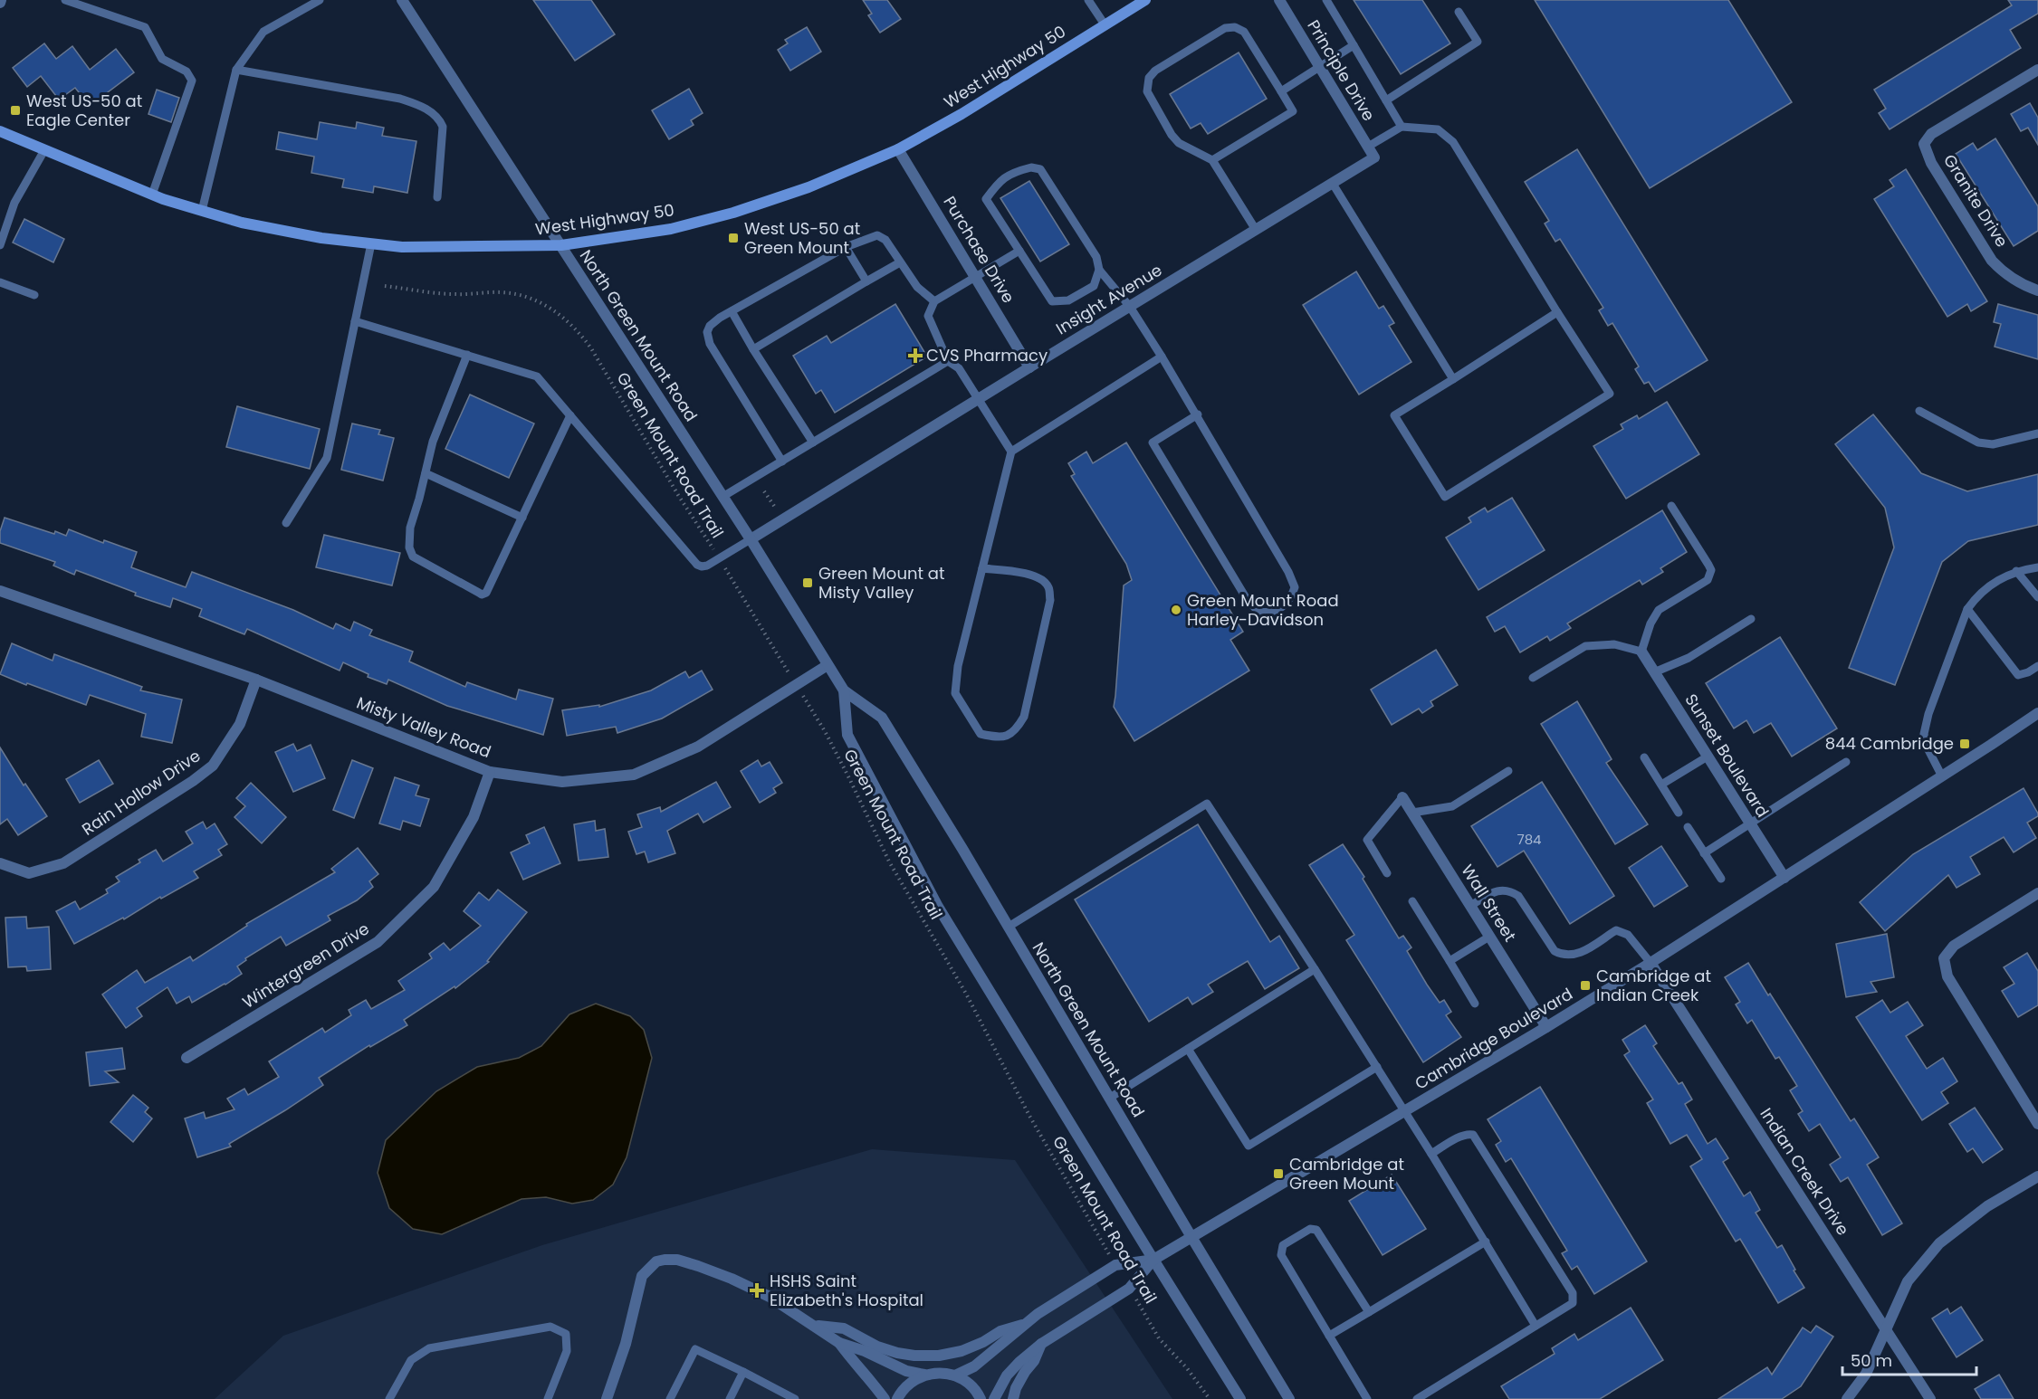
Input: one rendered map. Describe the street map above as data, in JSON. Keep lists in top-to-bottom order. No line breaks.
{"streets":{"main road":["West Highway 50"],"street":["Principle Drive","Granite Drive","Purchase Drive","Insight Avenue","North Green Mount Road","Misty Valley Road","Sunset Boulevard","Rain Hollow Drive","Wall Street","Wintergreen Drive","Cambridge Boulevard","Indian Creek Drive"],"path":["Green Mount Road Trail"]},"crossings":[["West Highway 50","Purchase Drive"],["West Highway 50","North Green Mount Road"],["Principle Drive","Insight Avenue"],["Purchase Drive","Insight Avenue"],["Insight Avenue","North Green Mount Road"],["North Green Mount Road","Misty Valley Road"],["North Green Mount Road","Cambridge Boulevard"],["Green Mount Road Trail","Misty Valley Road"],["Misty Valley Road","Rain Hollow Drive"],["Misty Valley Road","Wintergreen Drive"],["Sunset Boulevard","Cambridge Boulevard"],["Wall Street","Cambridge Boulevard"],["Cambridge Boulevard","Indian Creek Drive"]],"places":{"transit":["West US-50 at Eagle Center","West US-50 at Green Mount","Green Mount at Misty Valley","844 Cambridge","Cambridge at Indian Creek","Cambridge at Green Mount"],"health":["CVS Pharmacy","HSHS Saint Elizabeth's Hospital"],"other":["Green Mount Road Harley-Davidson"]},"house_numbers":["784"],"scale_bar":"50 m"}
